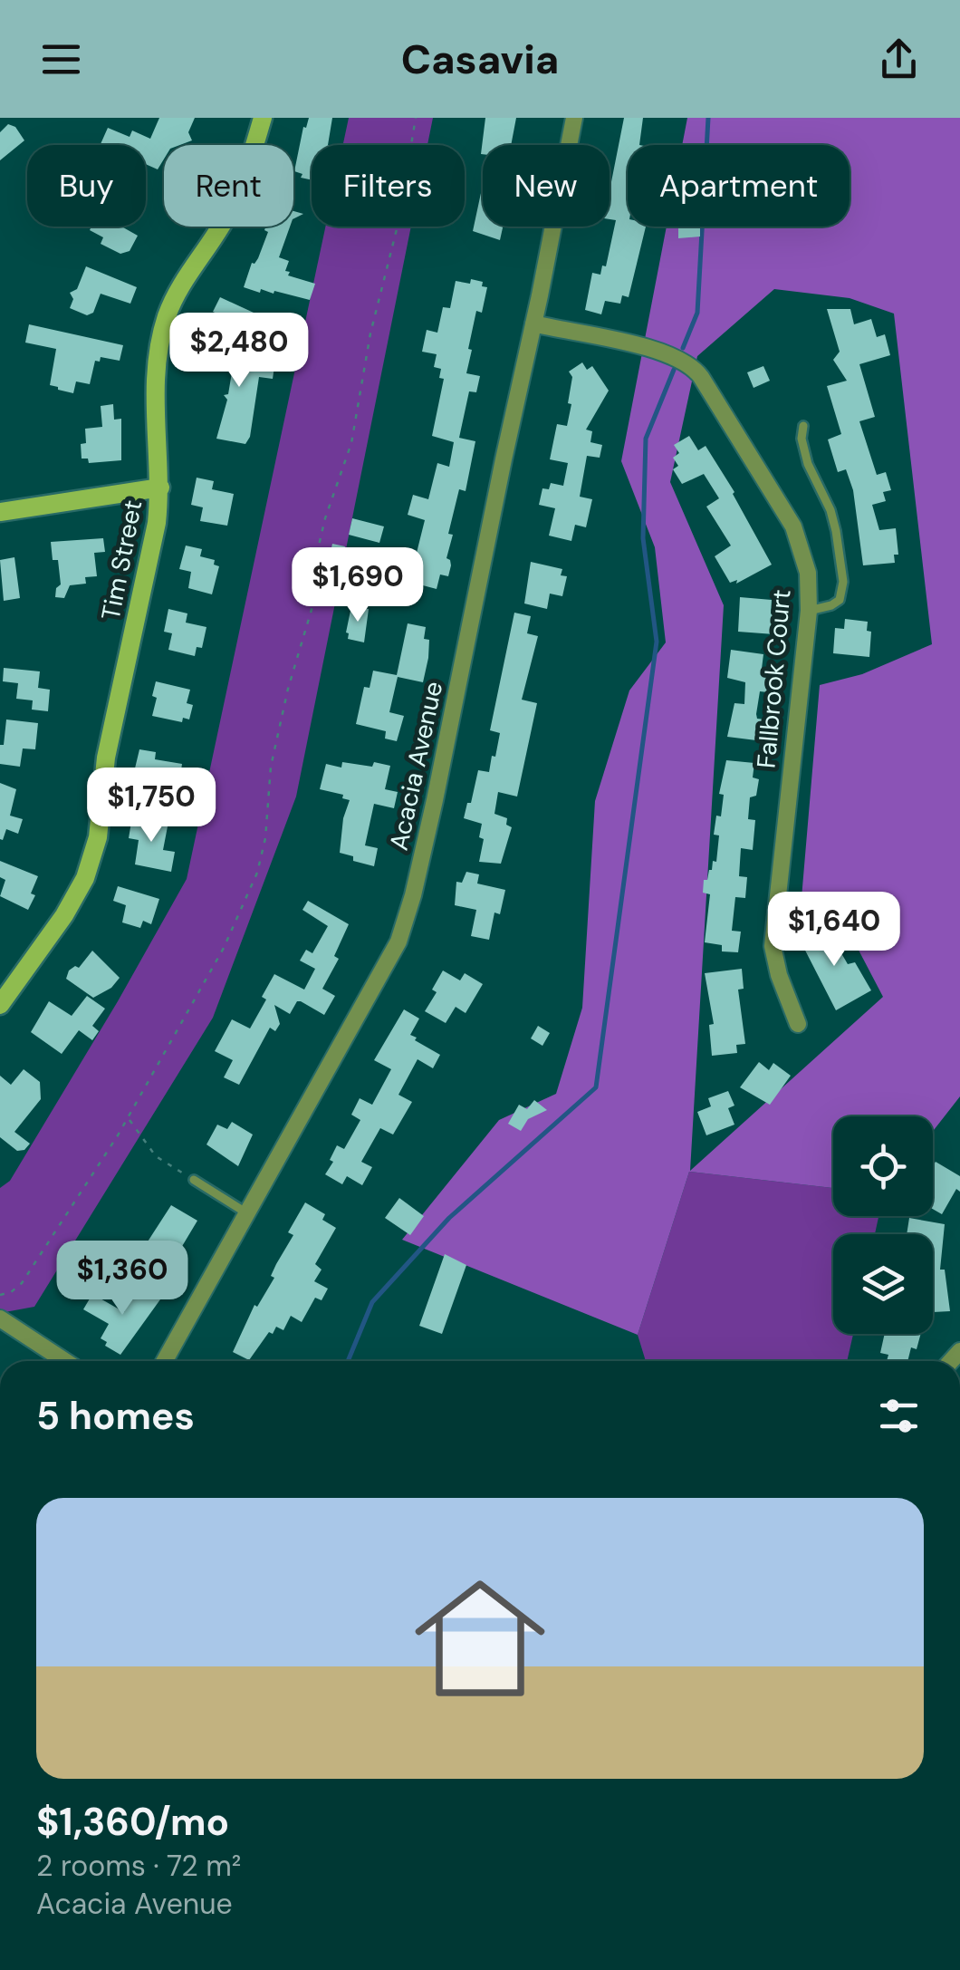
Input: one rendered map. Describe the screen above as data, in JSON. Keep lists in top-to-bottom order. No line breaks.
{"streets":{"street":["Tim Street","Fallbrook Court","Acacia Avenue"]},"crossings":[["Fallbrook Court","Acacia Avenue"]],"page":{"header":"Casavia","chip":["Buy","Rent","Filters","New","Apartment"],"price":["$2,480","$1,690","$1,750","$1,640","$1,360"],"heading":"5 homes","list":[{"name":"$1,360/mo","note":"2 rooms · 72 m² · Acacia Avenue"}]}}
